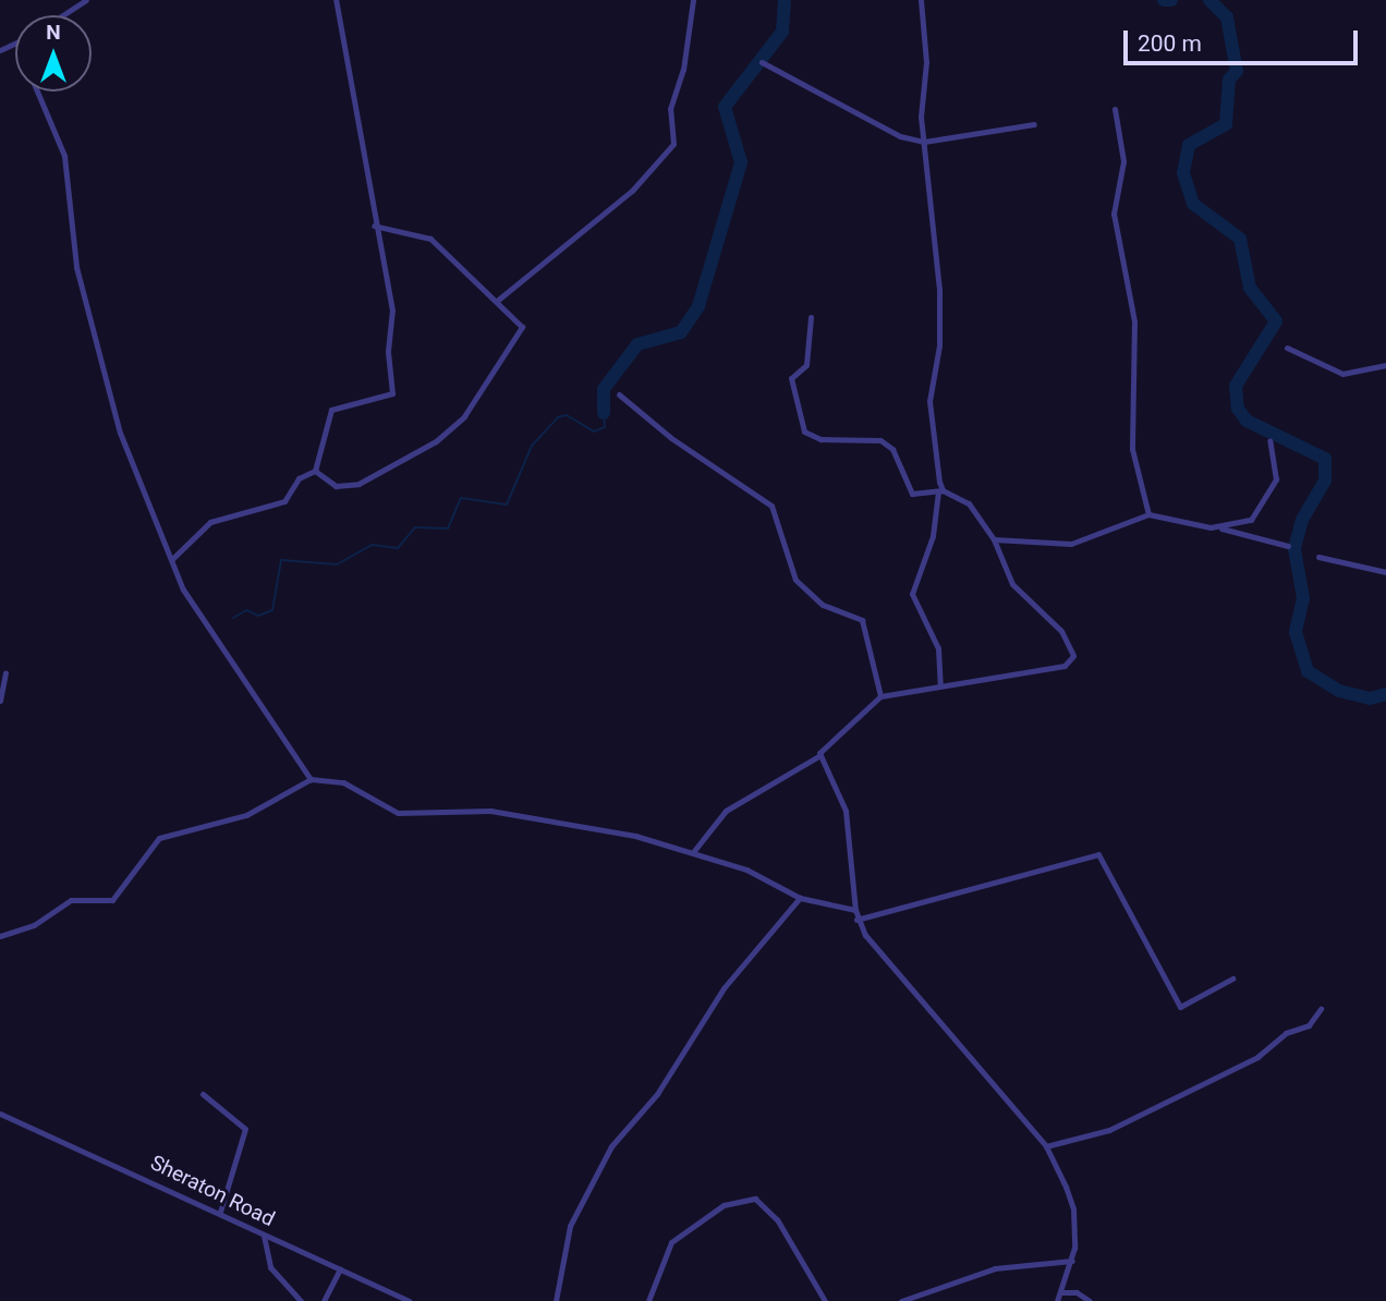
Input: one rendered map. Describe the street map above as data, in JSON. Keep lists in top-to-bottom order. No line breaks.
{"streets":{"street":["Sheraton Road"]},"scale_bar":"200 m","north":"top"}
